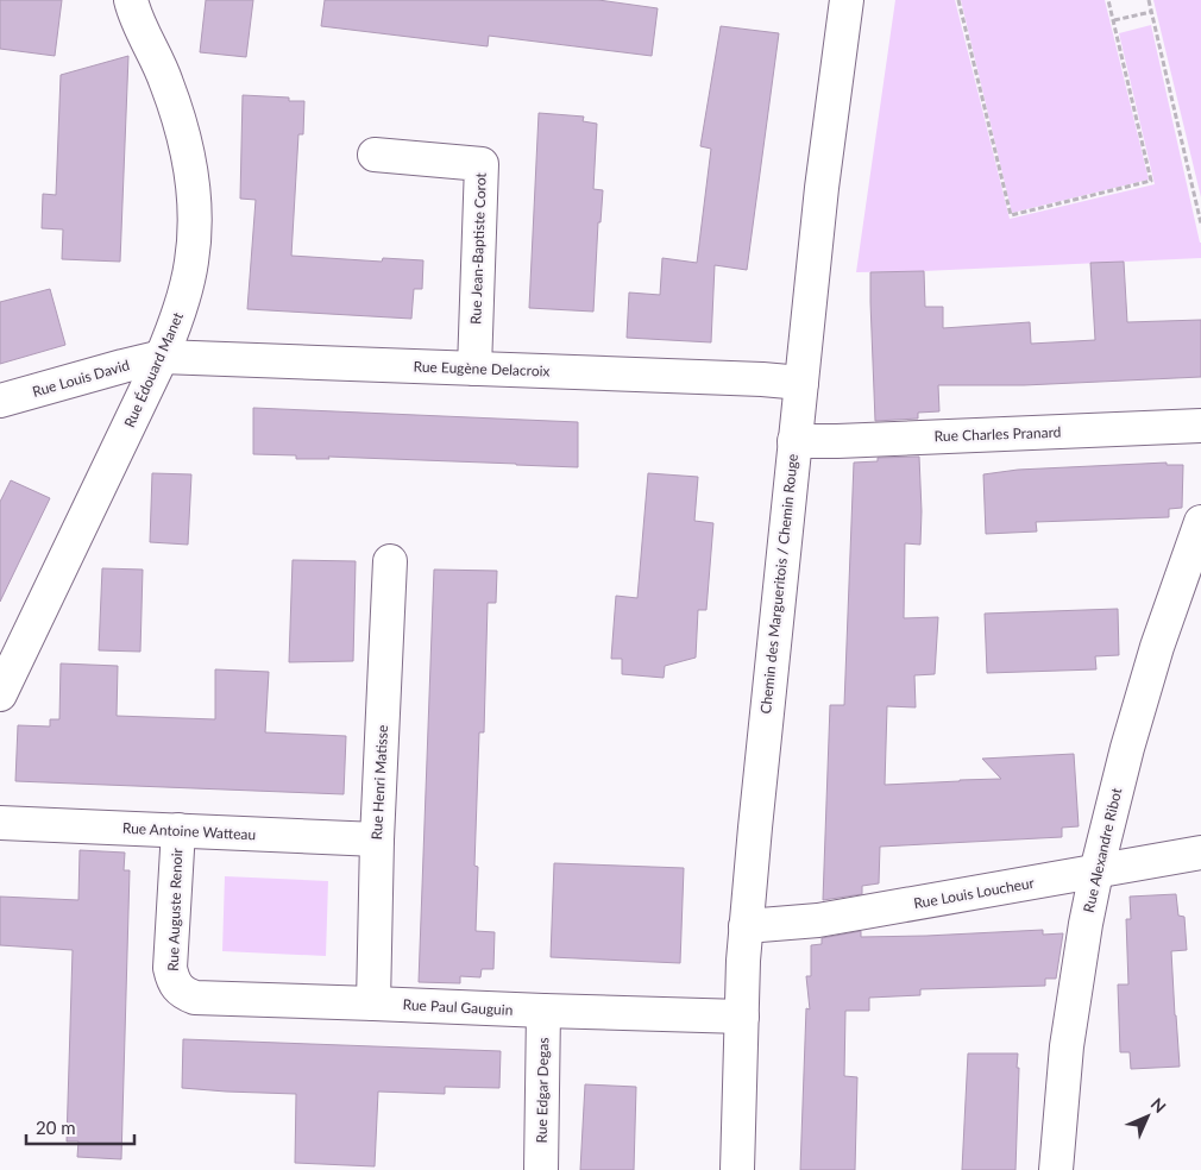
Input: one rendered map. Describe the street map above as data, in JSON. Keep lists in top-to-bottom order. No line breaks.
{"streets":{"street":["Rue Jean-Baptiste Corot","Rue Eugène Delacroix","Rue Édouard Manet","Rue Louis David","Rue Charles Pranard","Chemin des Margueritois / Chemin Rouge","Rue Henri Matisse","Rue Antoine Watteau","Rue Alexandre Ribot","Rue Louis Loucheur","Rue Auguste Renoir","Rue Paul Gauguin","Rue Edgar Degas"]},"crossings":[["Rue Jean-Baptiste Corot","Rue Eugène Delacroix"],["Rue Eugène Delacroix","Rue Édouard Manet"],["Rue Eugène Delacroix","Rue Louis David"],["Rue Eugène Delacroix","Chemin des Margueritois / Chemin Rouge"],["Rue Édouard Manet","Rue Louis David"],["Rue Charles Pranard","Chemin des Margueritois / Chemin Rouge"],["Chemin des Margueritois / Chemin Rouge","Rue Louis Loucheur"],["Chemin des Margueritois / Chemin Rouge","Rue Paul Gauguin"],["Rue Henri Matisse","Rue Antoine Watteau"],["Rue Henri Matisse","Rue Paul Gauguin"],["Rue Antoine Watteau","Rue Auguste Renoir"],["Rue Alexandre Ribot","Rue Louis Loucheur"],["Rue Auguste Renoir","Rue Paul Gauguin"],["Rue Paul Gauguin","Rue Edgar Degas"]],"scale_bar":"20 m","north":"top right"}
